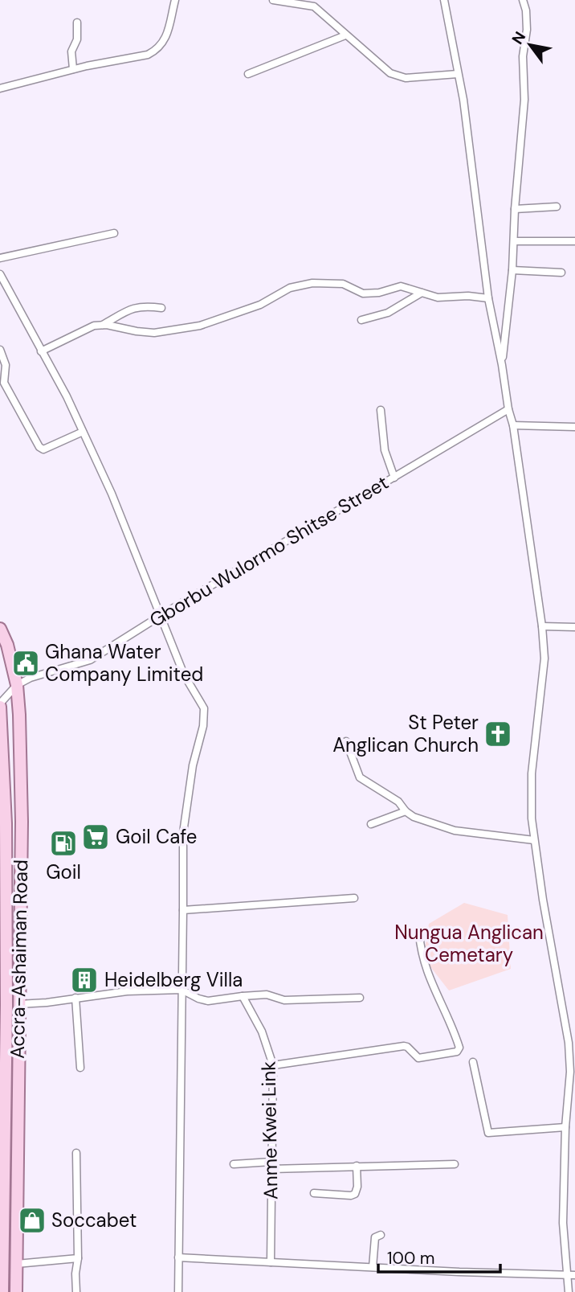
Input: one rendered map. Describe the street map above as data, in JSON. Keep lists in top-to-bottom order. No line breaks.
{"streets":{"main road":["Accra-Ashaiman Road"],"street":["Gborbu Wulormo Shitse Street","Anme Kwei Link"]},"crossings":[["Gborbu Wulormo Shitse Street","Accra-Ashaiman Road"]],"parks":["Nungua Anglican Cemetary"],"places":{"public building":["Ghana Water Company Limited"],"church":["St Peter Anglican Church"],"supermarket":["Goil Cafe"],"fuel station":["Goil"],"building":["Heidelberg Villa"],"shop":["Soccabet"]},"scale_bar":"100 m","north":"top left"}
